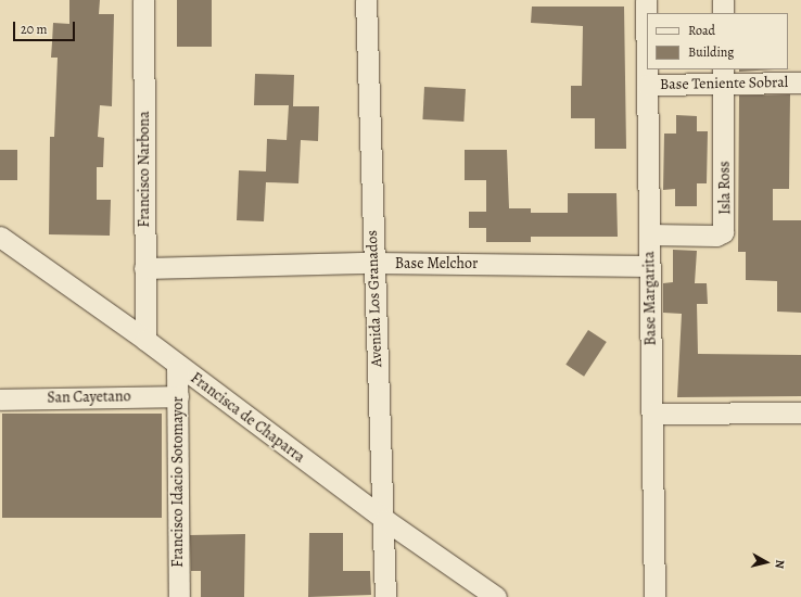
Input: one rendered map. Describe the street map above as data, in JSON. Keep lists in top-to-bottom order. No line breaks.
{"streets":{"street":["Base Teniente Sobral","Francisco Narbona","Isla Ross","Base Melchor","Avenida Los Granados","Base Margarita","San Cayetano","Francisca de Chaparra","Francisco Idacio Sotomayor"]},"crossings":[["Base Teniente Sobral","Isla Ross"],["Base Teniente Sobral","Base Margarita"],["Francisco Narbona","Base Melchor"],["Francisco Narbona","Francisca de Chaparra"],["Isla Ross","Base Margarita"],["Base Melchor","Avenida Los Granados"],["Base Melchor","Base Margarita"],["Avenida Los Granados","Francisca de Chaparra"],["San Cayetano","Francisco Idacio Sotomayor"],["Francisca de Chaparra","Francisco Idacio Sotomayor"]],"legend":["Road","Building"],"scale_bar":"20 m","north":"right"}
